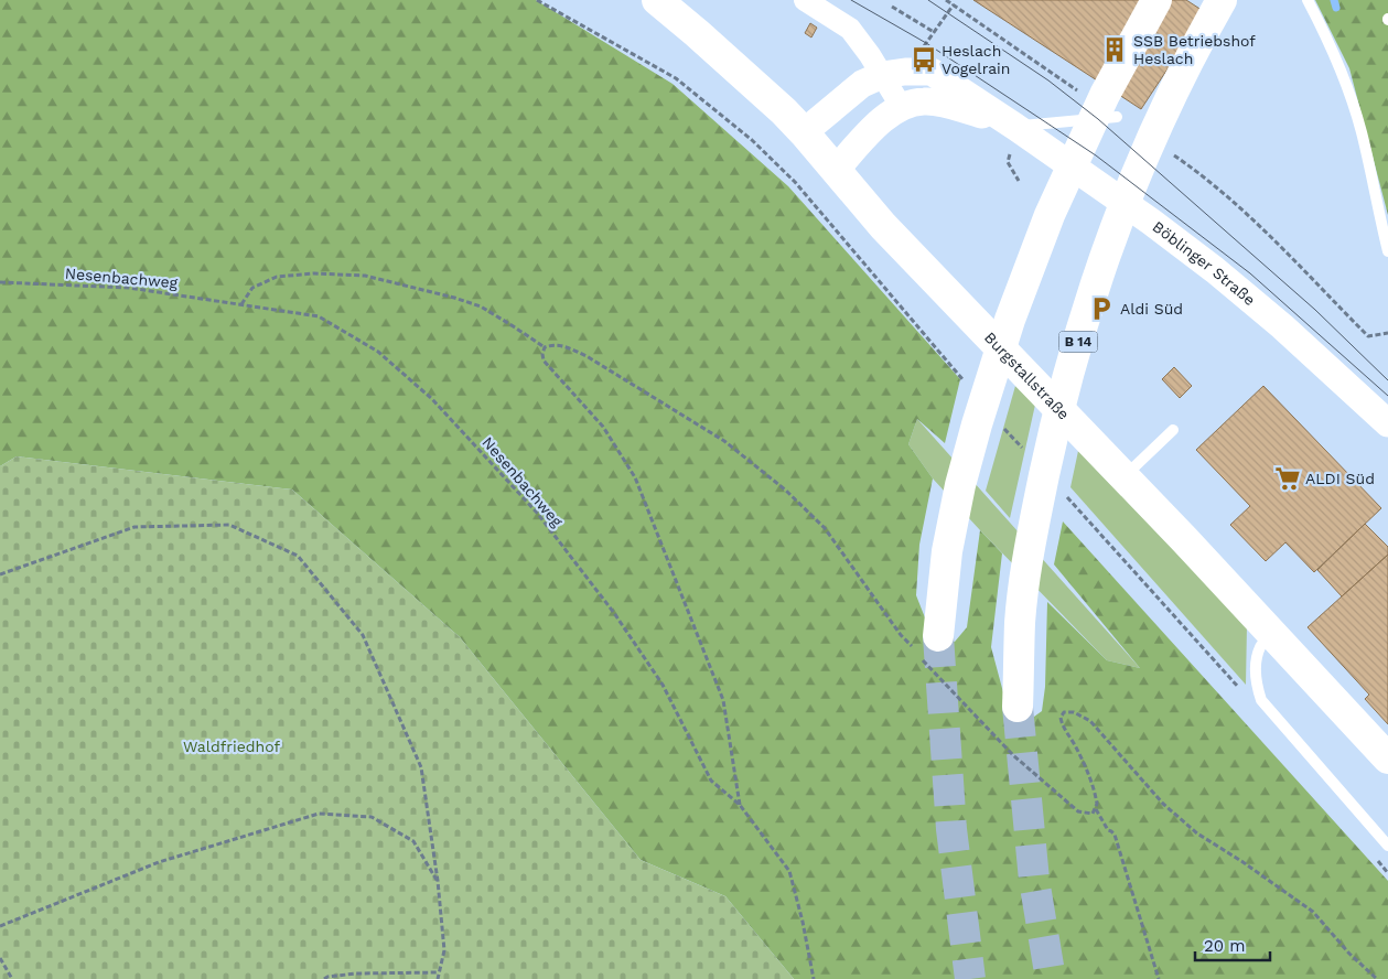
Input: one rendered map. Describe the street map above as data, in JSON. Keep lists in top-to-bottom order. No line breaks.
{"streets":{"main road":["B 14","Burgstallstraße"],"street":["Böblinger Straße"],"path":["Nesenbachweg"]},"crossings":[["Böblinger Straße","Burgstallstraße"]],"parks":["Waldfriedhof"],"places":{"building":["SSB Betriebshof Heslach"],"bus stop":["Heslach Vogelrain"],"parking":["Aldi Süd"],"supermarket":["ALDI Süd"]},"scale_bar":"20 m"}
